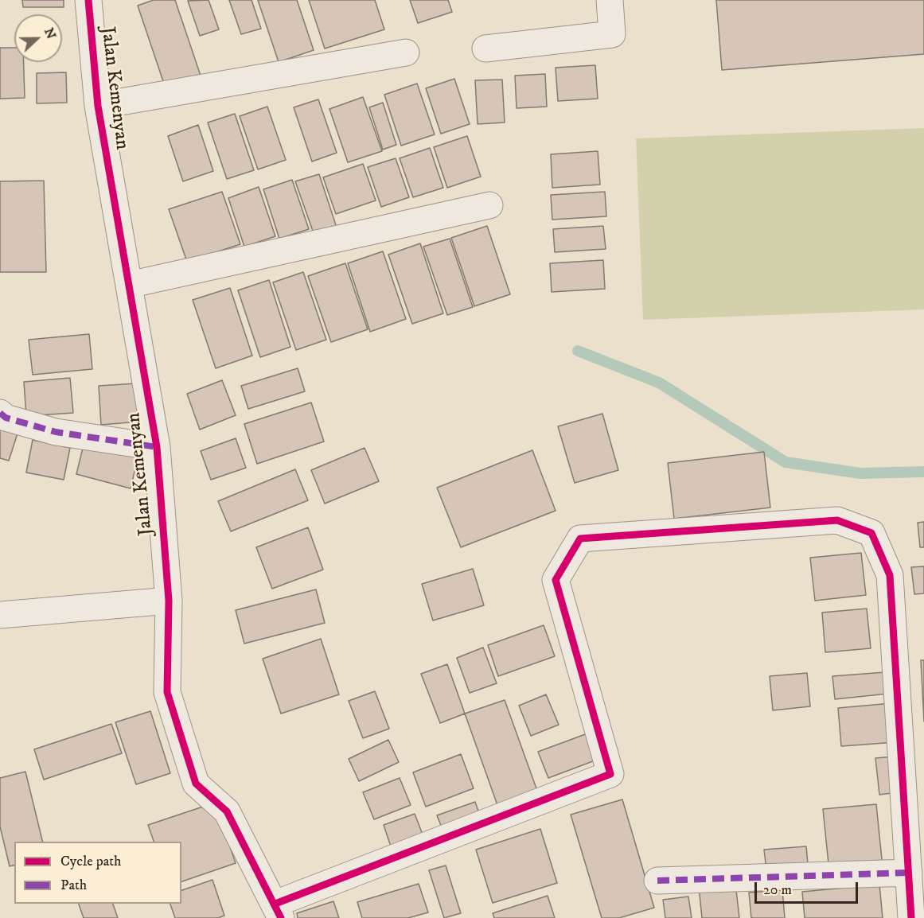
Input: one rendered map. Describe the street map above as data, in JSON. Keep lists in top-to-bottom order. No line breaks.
{"streets":{"street":["Jalan Kemenyan"]},"legend":["Cycle path","Path"],"scale_bar":"20 m","north":"right"}
